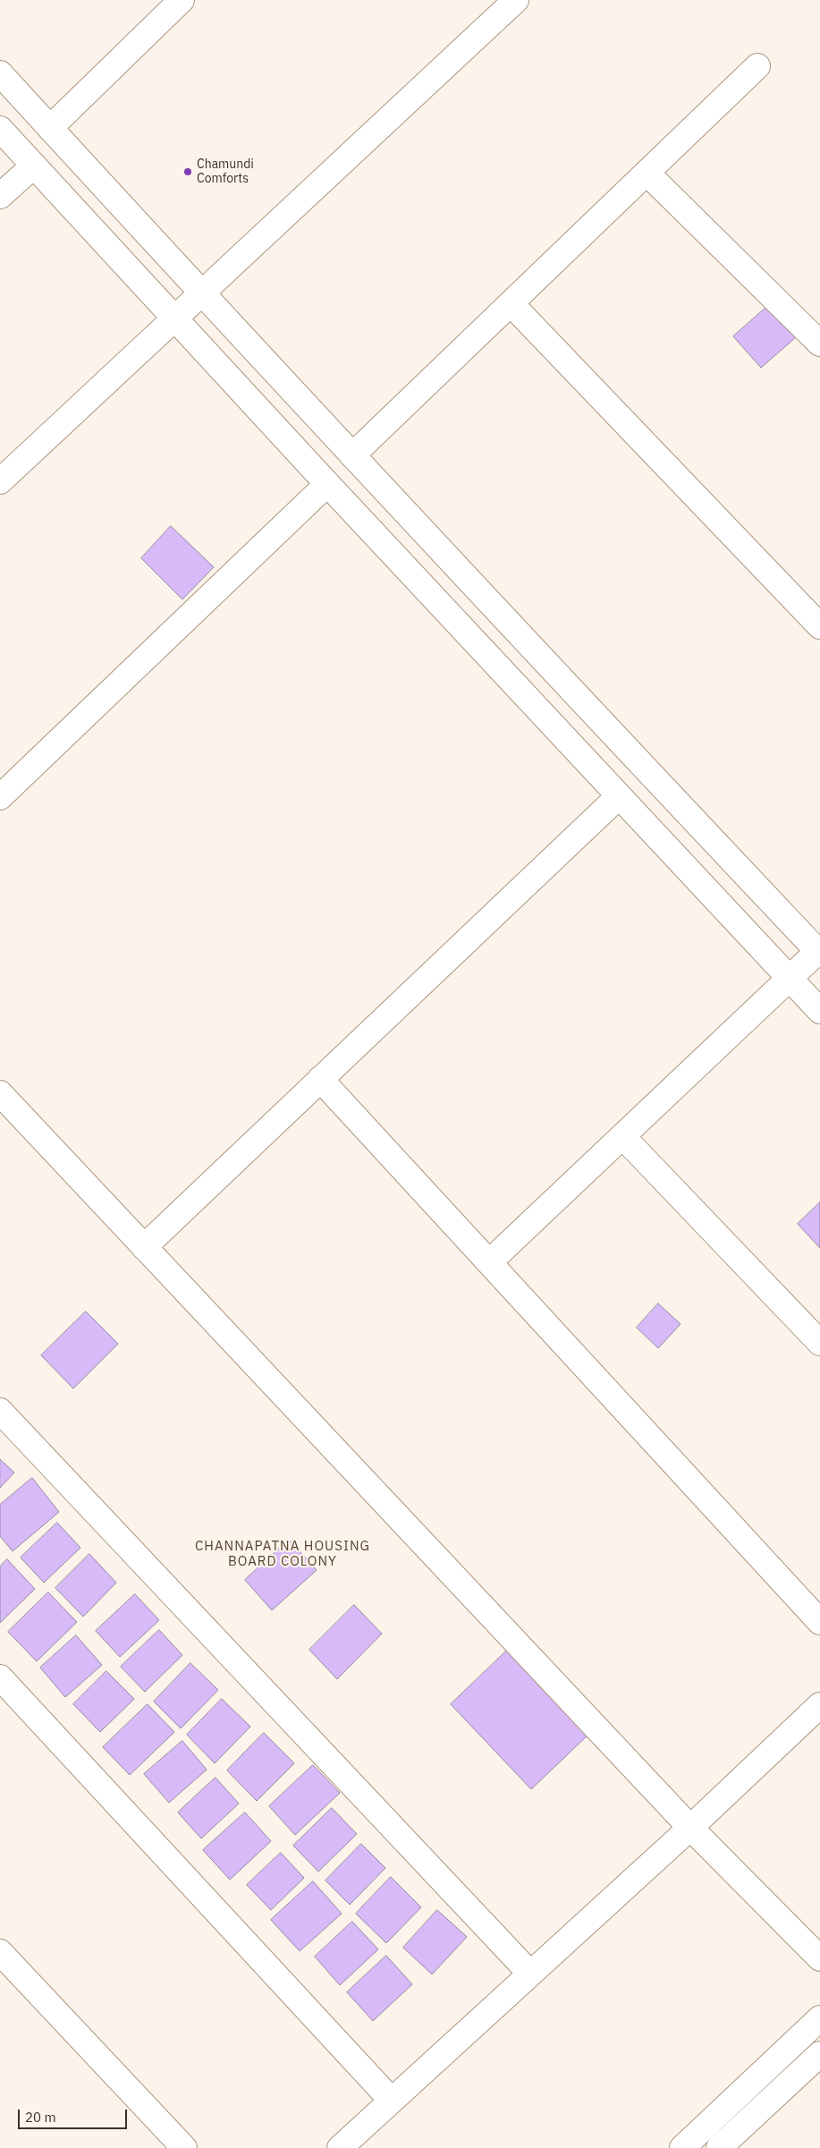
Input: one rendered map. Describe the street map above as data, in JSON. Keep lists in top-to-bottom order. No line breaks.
{"districts":["CHANNAPATNA HOUSING BOARD COLONY"],"places":["Chamundi Comforts"],"scale_bar":"20 m"}
